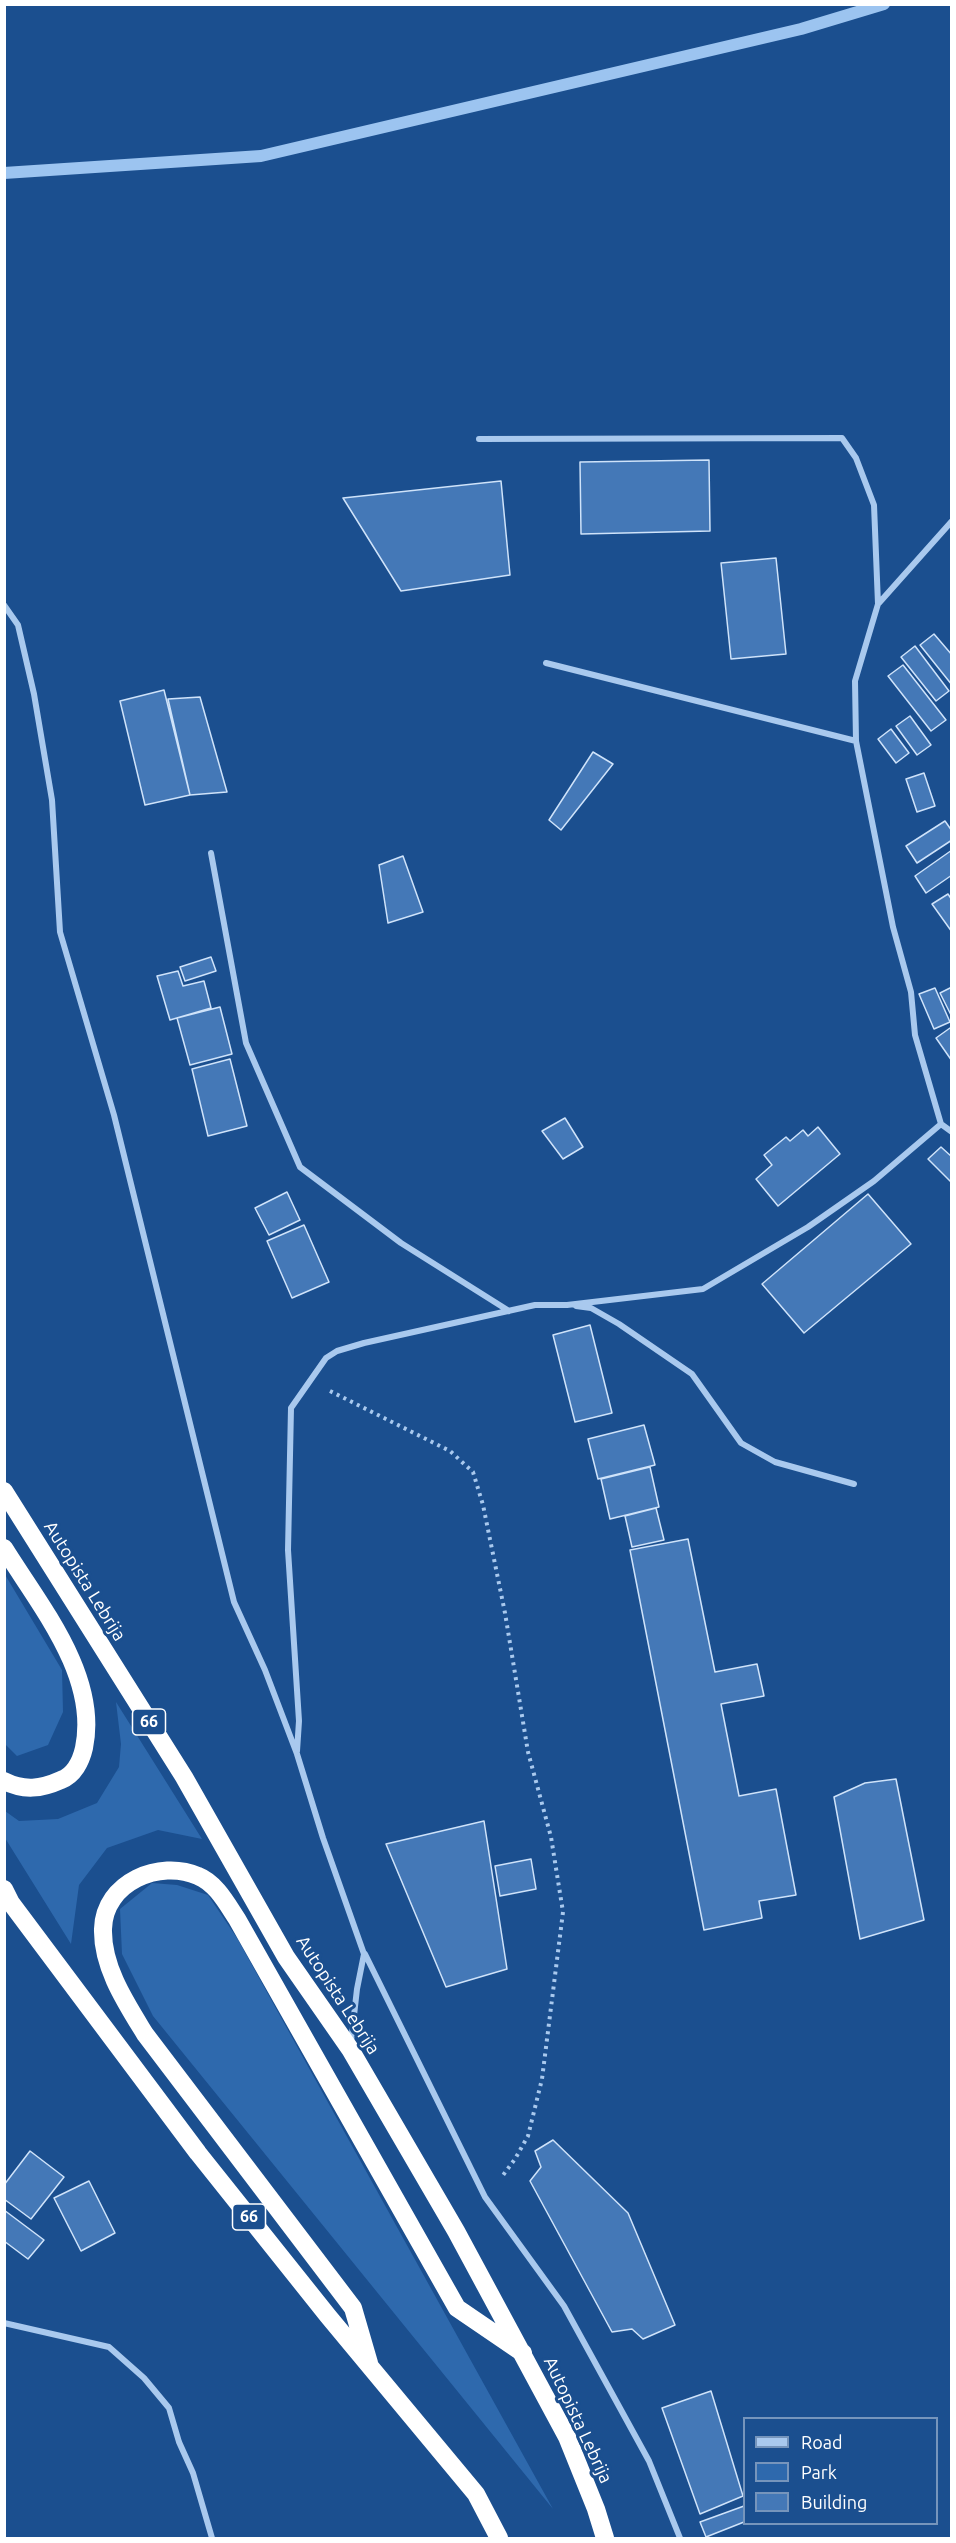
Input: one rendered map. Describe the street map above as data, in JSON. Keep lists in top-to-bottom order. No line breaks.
{"streets":{"highway":["Autopista Lebrija","66"]},"legend":["Road","Park","Building"]}
